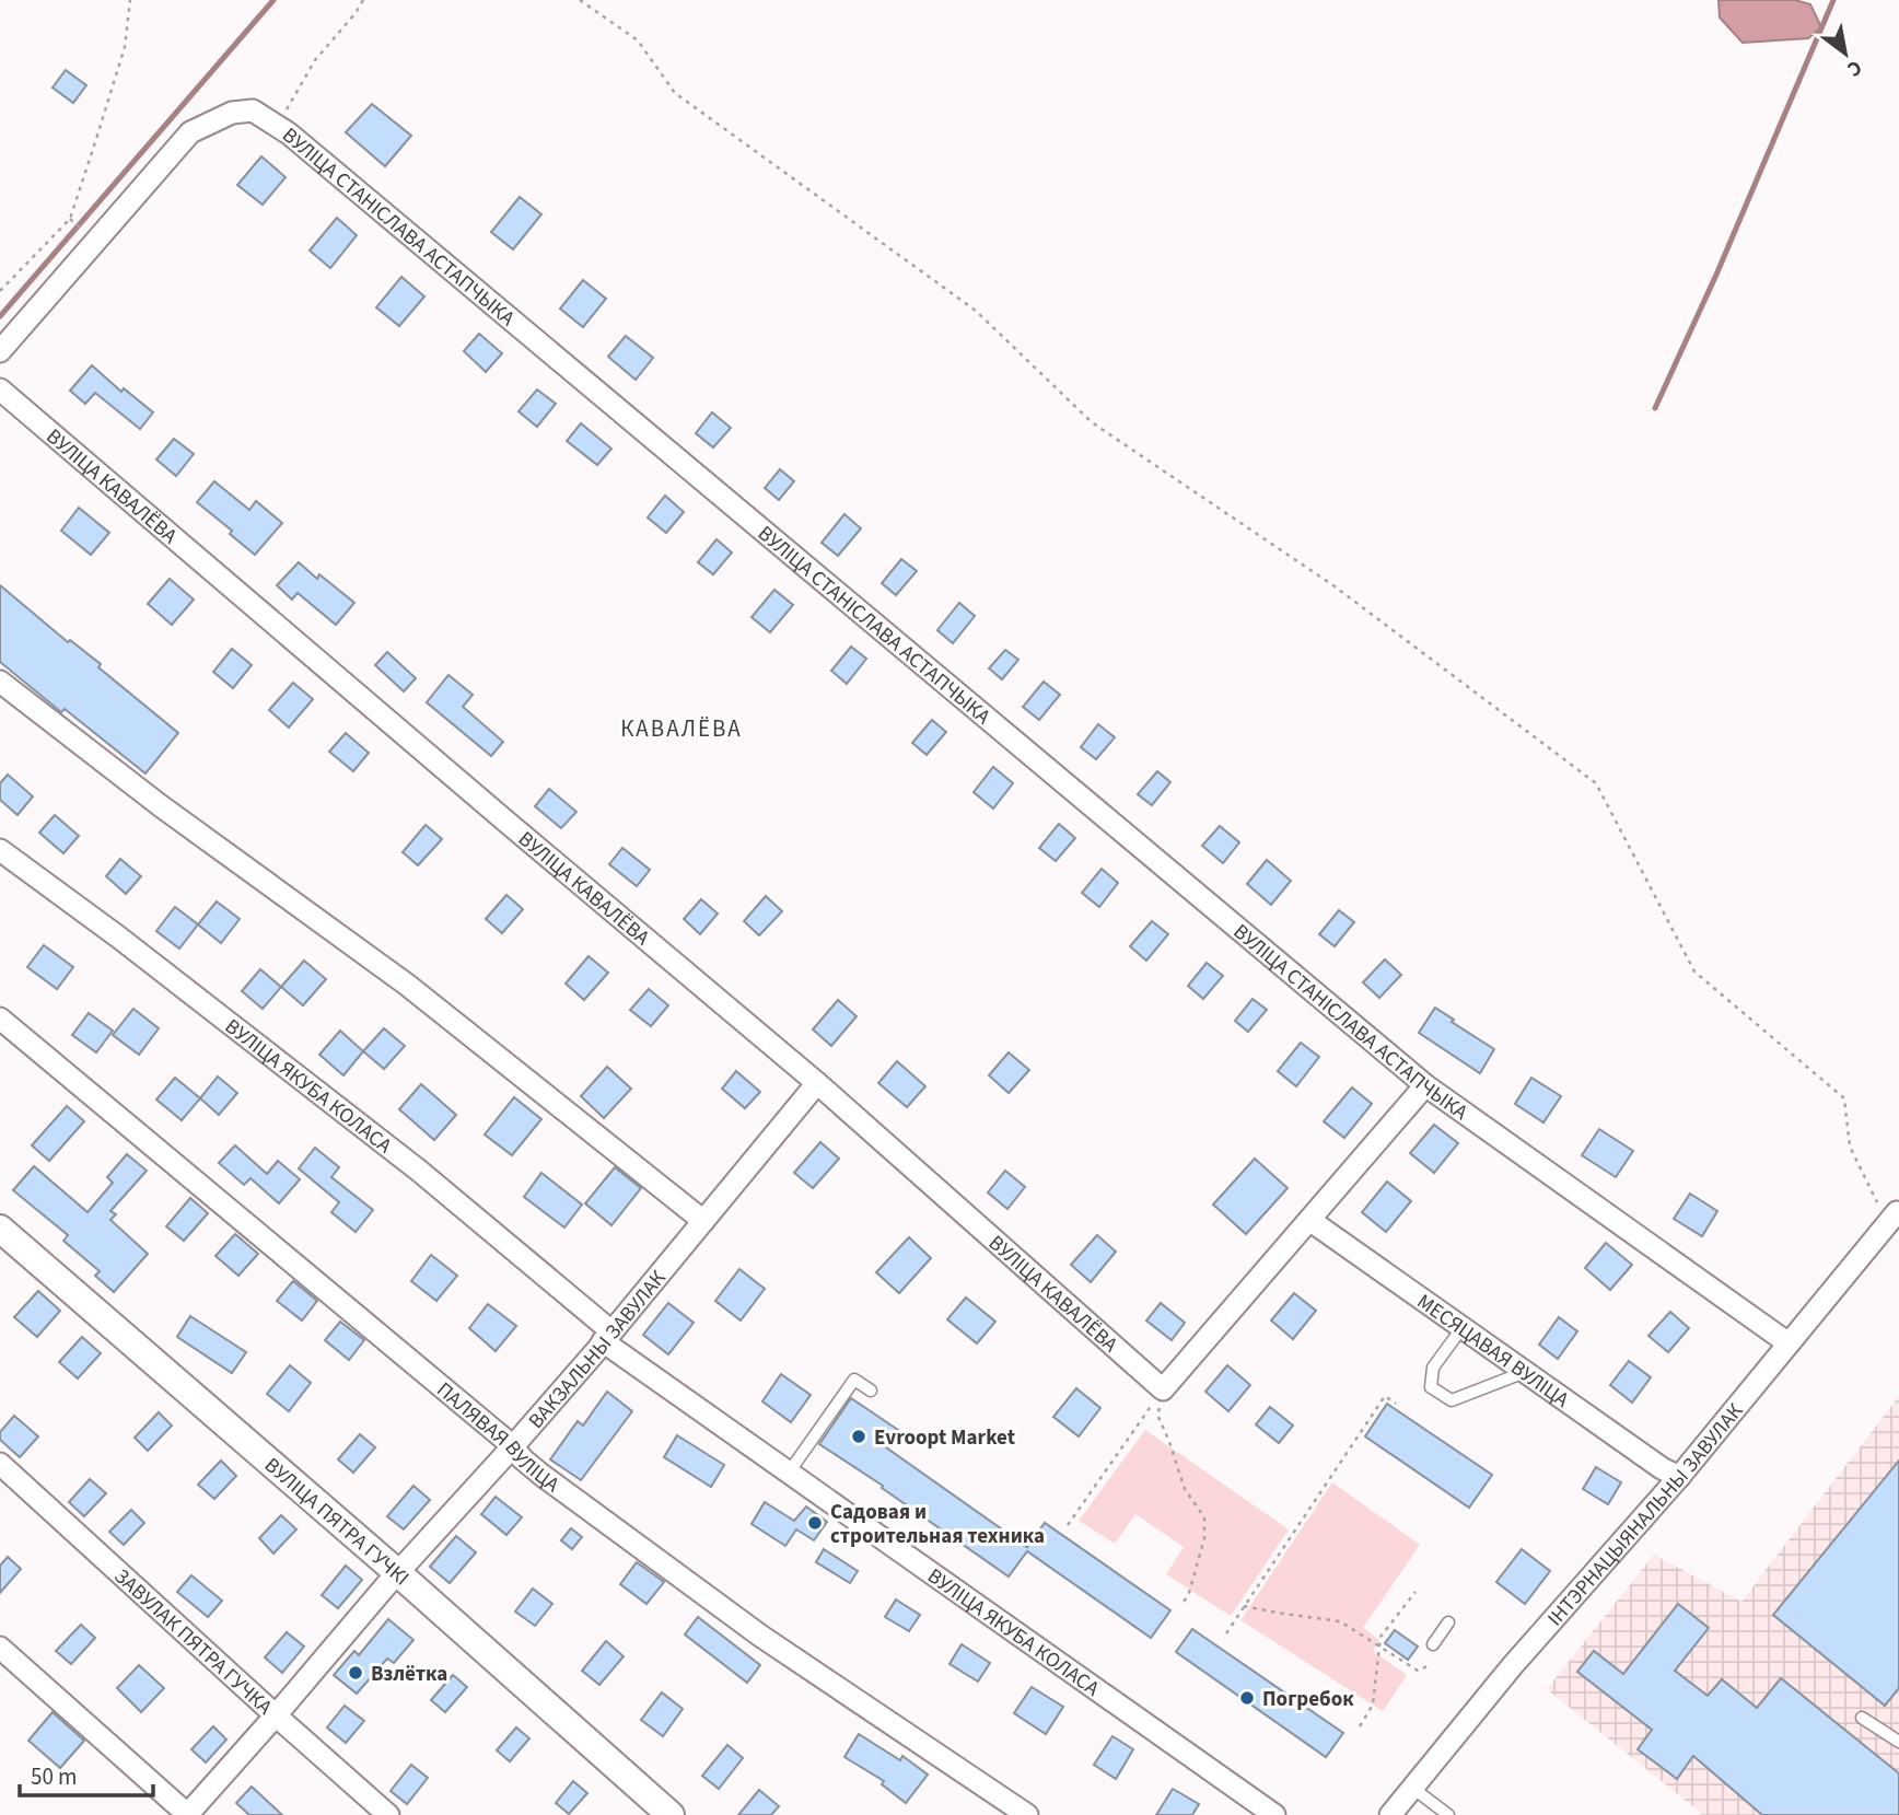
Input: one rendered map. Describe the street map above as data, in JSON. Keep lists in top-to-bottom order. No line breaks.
{"streets":{"street":["ВУЛІЦА СТАНІСЛАВА АСТАПЧЫКА","ВУЛІЦА КАВАЛЁВА","ВУЛІЦА ЯКУБА КОЛАСА","ВАКЗАЛЬНЫ ЗАВУЛАК","МЕСЯЦАВАЯ ВУЛІЦА","ПАЛЯВАЯ ВУЛІЦА","ІНТЭРНАЦЫЯНАЛЬНЫ ЗАВУЛАК","ВУЛІЦА ПЯТРА ГУЧКІ","ЗАВУЛАК ПЯТРА ГУЧКА"]},"crossings":[["ВУЛІЦА СТАНІСЛАВА АСТАПЧЫКА","ІНТЭРНАЦЫЯНАЛЬНЫ ЗАВУЛАК"],["ВУЛІЦА КАВАЛЁВА","ВАКЗАЛЬНЫ ЗАВУЛАК"],["ВУЛІЦА ЯКУБА КОЛАСА","ВАКЗАЛЬНЫ ЗАВУЛАК"],["ВАКЗАЛЬНЫ ЗАВУЛАК","ПАЛЯВАЯ ВУЛІЦА"],["ВАКЗАЛЬНЫ ЗАВУЛАК","ВУЛІЦА ПЯТРА ГУЧКІ"],["ВАКЗАЛЬНЫ ЗАВУЛАК","ЗАВУЛАК ПЯТРА ГУЧКА"],["МЕСЯЦАВАЯ ВУЛІЦА","ІНТЭРНАЦЫЯНАЛЬНЫ ЗАВУЛАК"]],"districts":["КАВАЛЁВА"],"places":["Evroopt Market","Садовая и строительная техника","Взлётка","Погребок"],"scale_bar":"50 m","north":"bottom right"}
